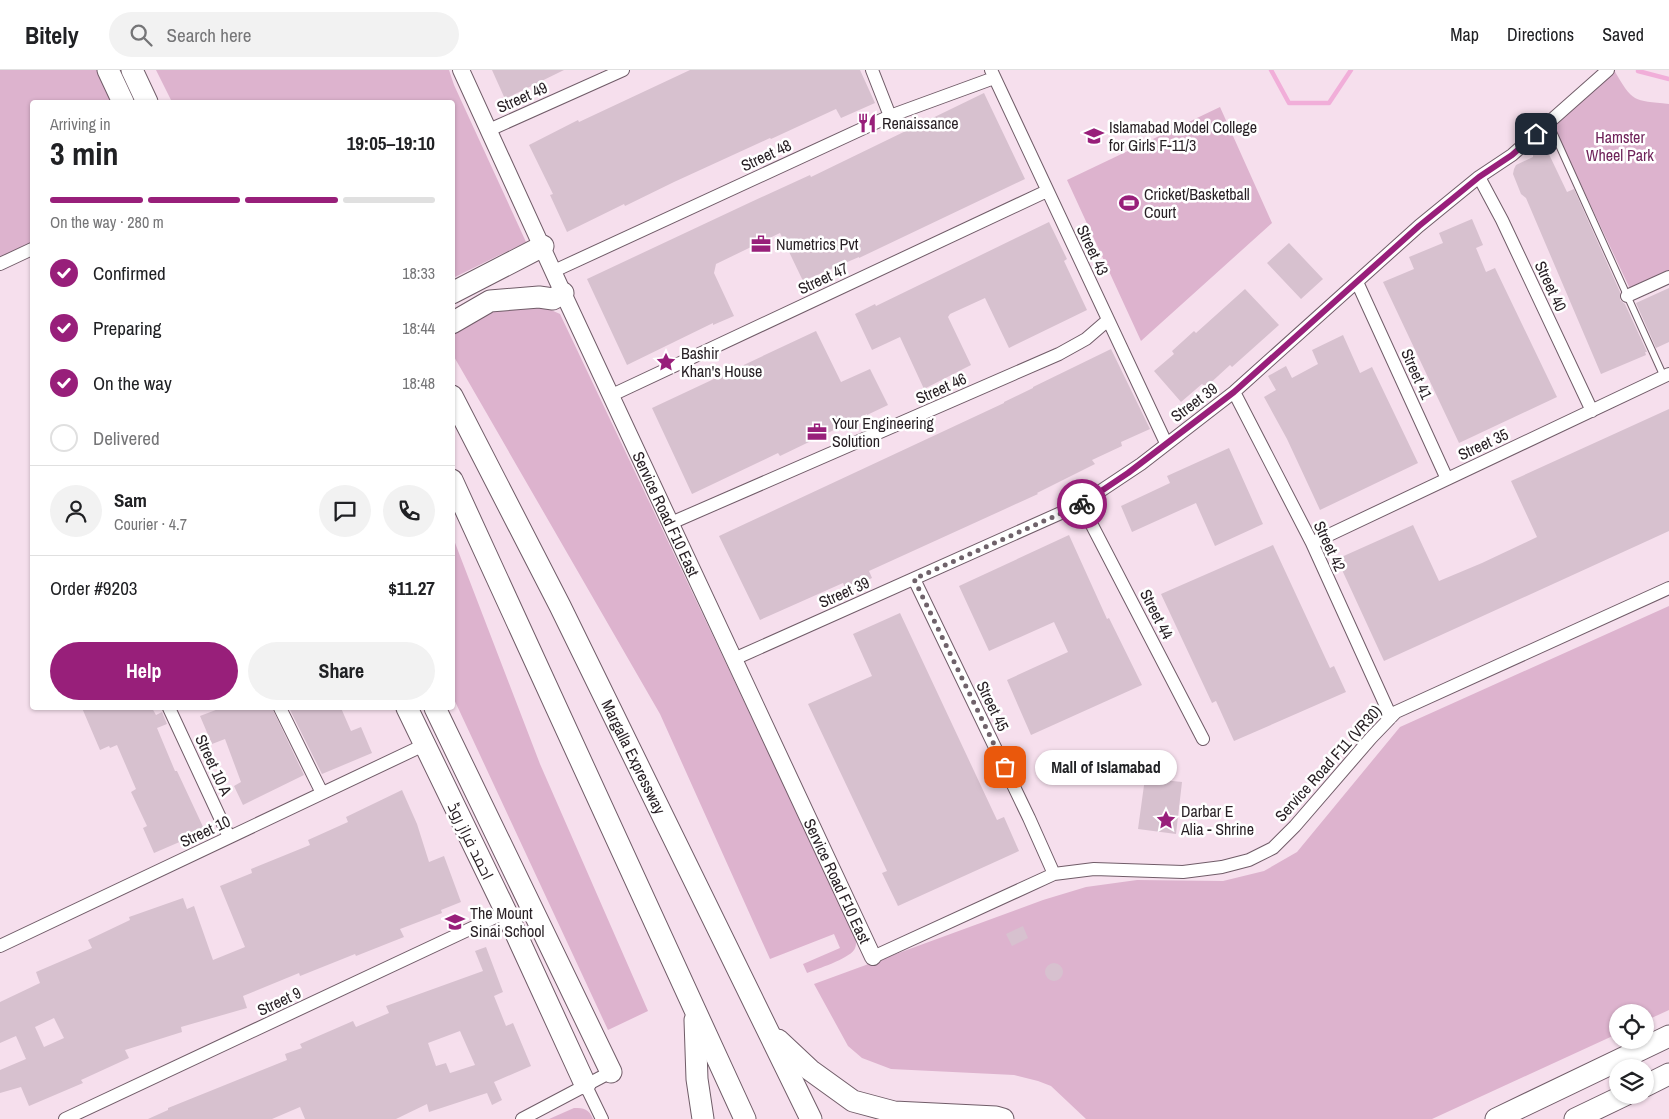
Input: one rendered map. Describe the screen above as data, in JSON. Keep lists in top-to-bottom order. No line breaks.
{"streets":{"main road":["Margalla Expressway","احمد فراز روڈ"],"street":["Street 49","Street 48","Street 43","Street 47","Street 40","Street 41","Street 46","Street 39","Street 35","Service Road F10 East","Street 42","Street 44","Street 45","Service Road F11 (VR30)","Street 10 A","Street 10","Street 9"]},"crossings":[["Street 49","Service Road F10 East"],["Street 48","Street 43"],["Street 48","Service Road F10 East"],["Street 43","Street 47"],["Street 43","Street 46"],["Street 43","Street 39"],["Street 47","Service Road F10 East"],["Street 40","Street 39"],["Street 40","Street 35"],["Street 41","Street 39"],["Street 41","Street 35"],["Street 46","Service Road F10 East"],["Street 39","Service Road F10 East"],["Street 39","Street 42"],["Street 39","Street 44"],["Street 39","Street 45"],["Street 35","Street 42"],["Service Road F10 East","Service Road F11 (VR30)"],["Street 42","Service Road F11 (VR30)"],["Street 45","Service Road F11 (VR30)"],["Street 10 A","Street 10"],["Street 10","احمد فراز روڈ"],["احمد فراز روڈ","Street 9"]],"parks":["Hamster Wheel Park"],"places":{"restaurant":["Renaissance"],"school or university":["Islamabad Model College for Girls F-11/3","The Mount Sinai School"],"sports":["Cricket/Basketball Court"],"office":["Numetrics Pvt","Your Engineering Solution"],"place":["Bashir Khan's House","Darbar E Alia - Shrine"],"other":["Mall of Islamabad"]},"page":{"header":"Bitely","search":"Search here","nav":["Map","Directions","Saved"],"heading":["3 min","Arriving in","19:05–19:10"],"panel":["Sam","Courier · 4.7","Order #9203","$11.27"],"bar":"On the way · 280 m","list":[["Confirmed","18:33"],["Preparing","18:44"],["On the way","18:48"],"Delivered"],"buttons":["Help","Share"],"bubble":"Mall of Islamabad"}}
